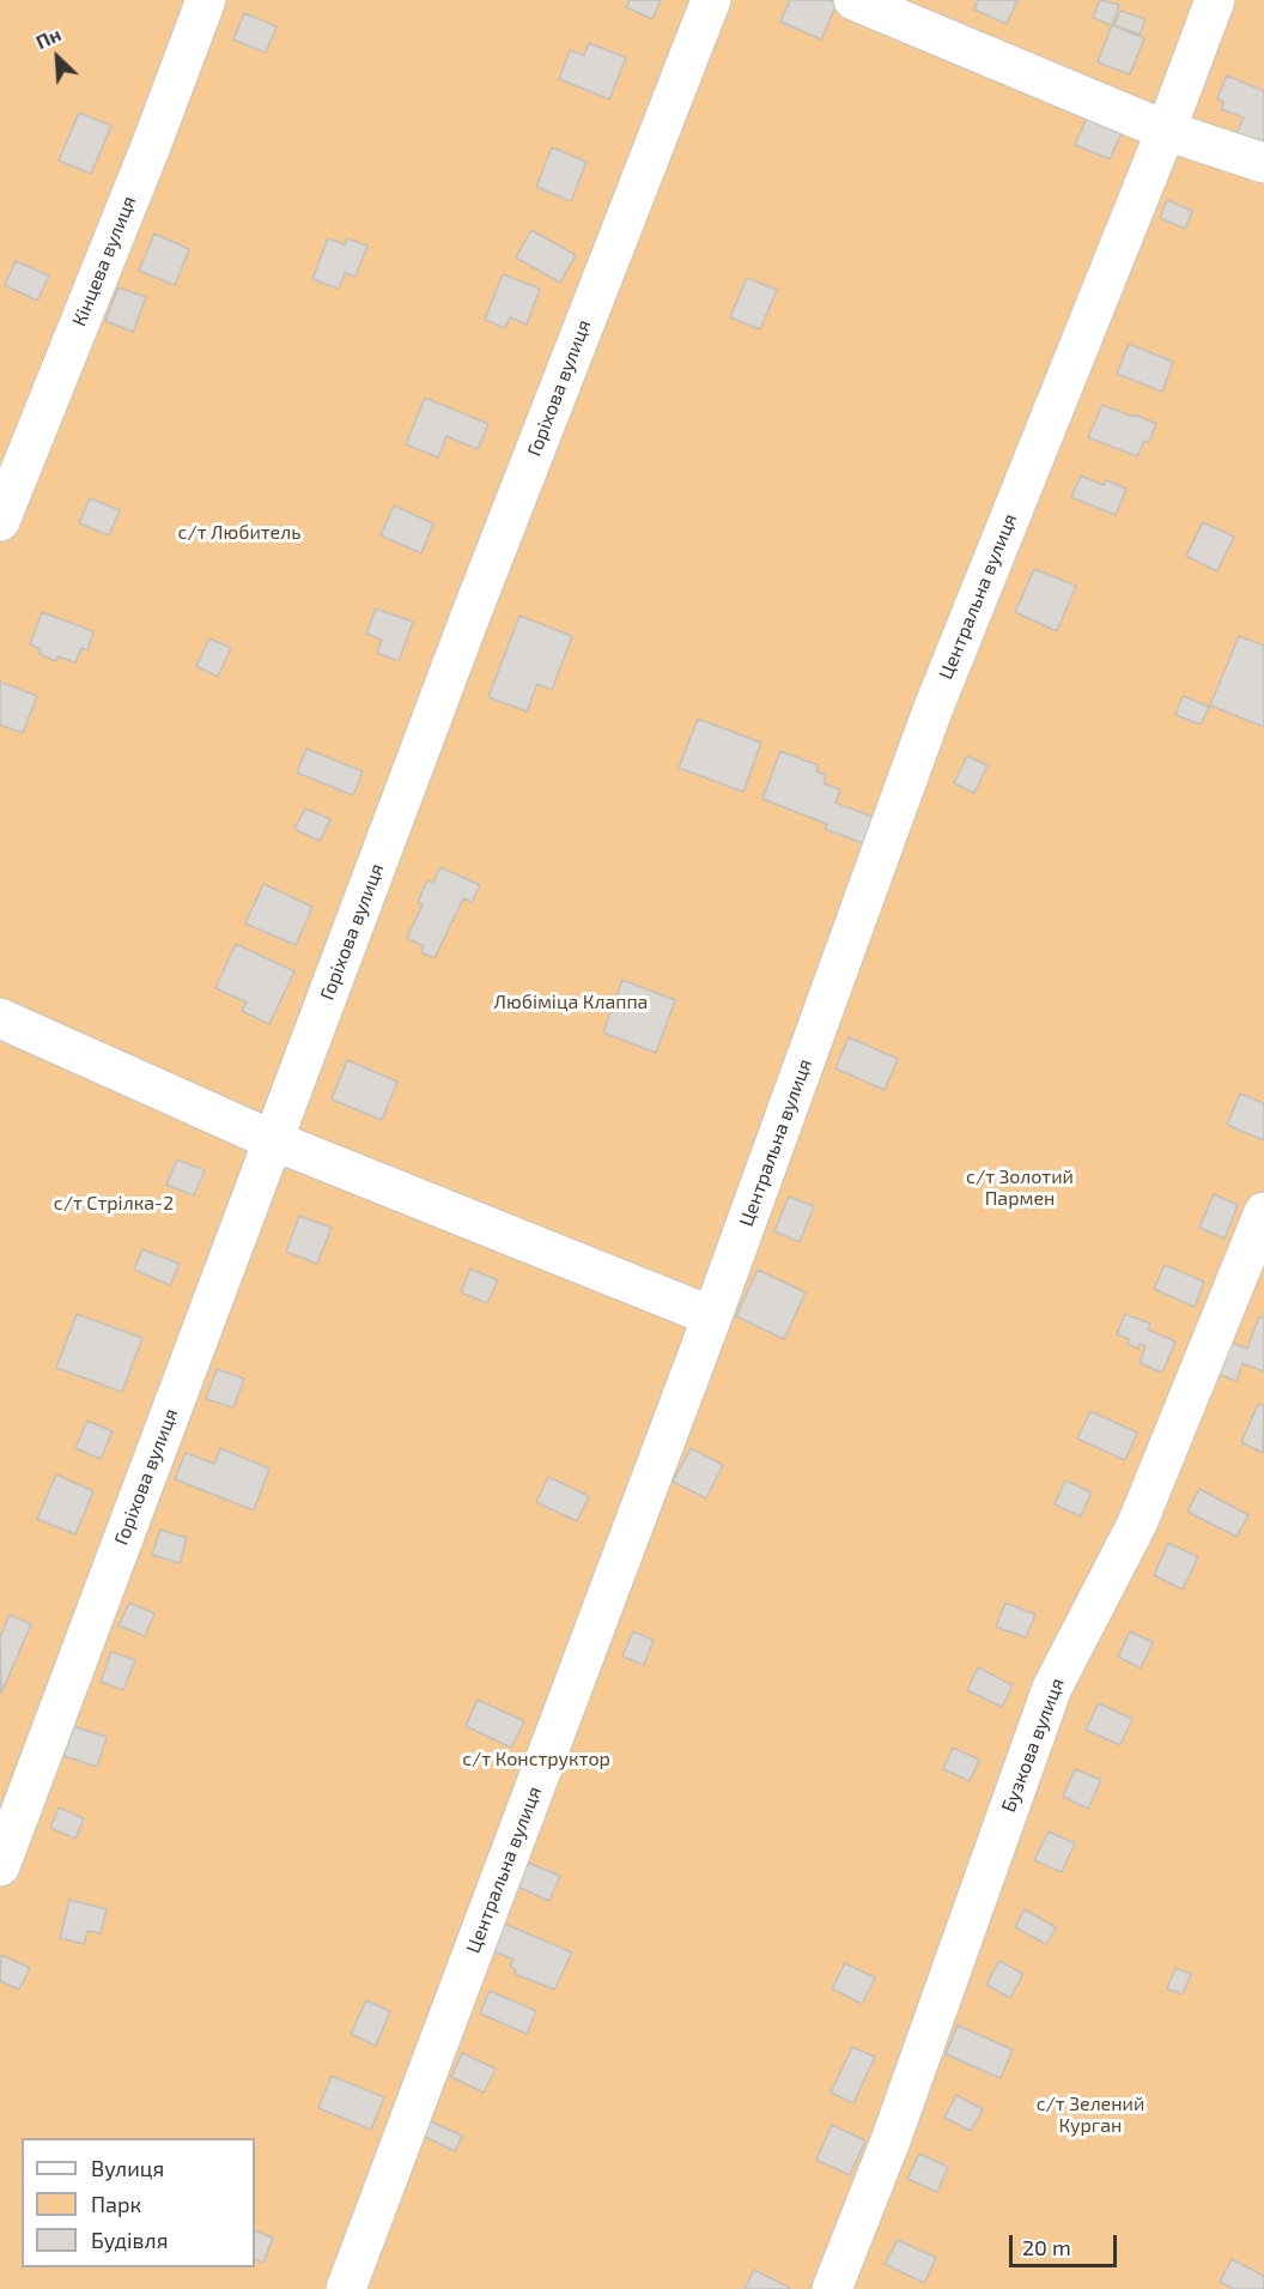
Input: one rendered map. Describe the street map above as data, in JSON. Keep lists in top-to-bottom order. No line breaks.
{"streets":{"street":["Кінцева вулиця","Горіхова вулиця","Центральна вулиця","Бузкова вулиця"]},"parks":["с/т Любитель","Любіміца Клаппа","с/т Золотий Пармен","с/т Стрілка-2","с/т Конструктор","с/т Зелений Курган"],"legend":["Вулиця","Парк","Будівля"],"scale_bar":"20 m","north":"top left"}
